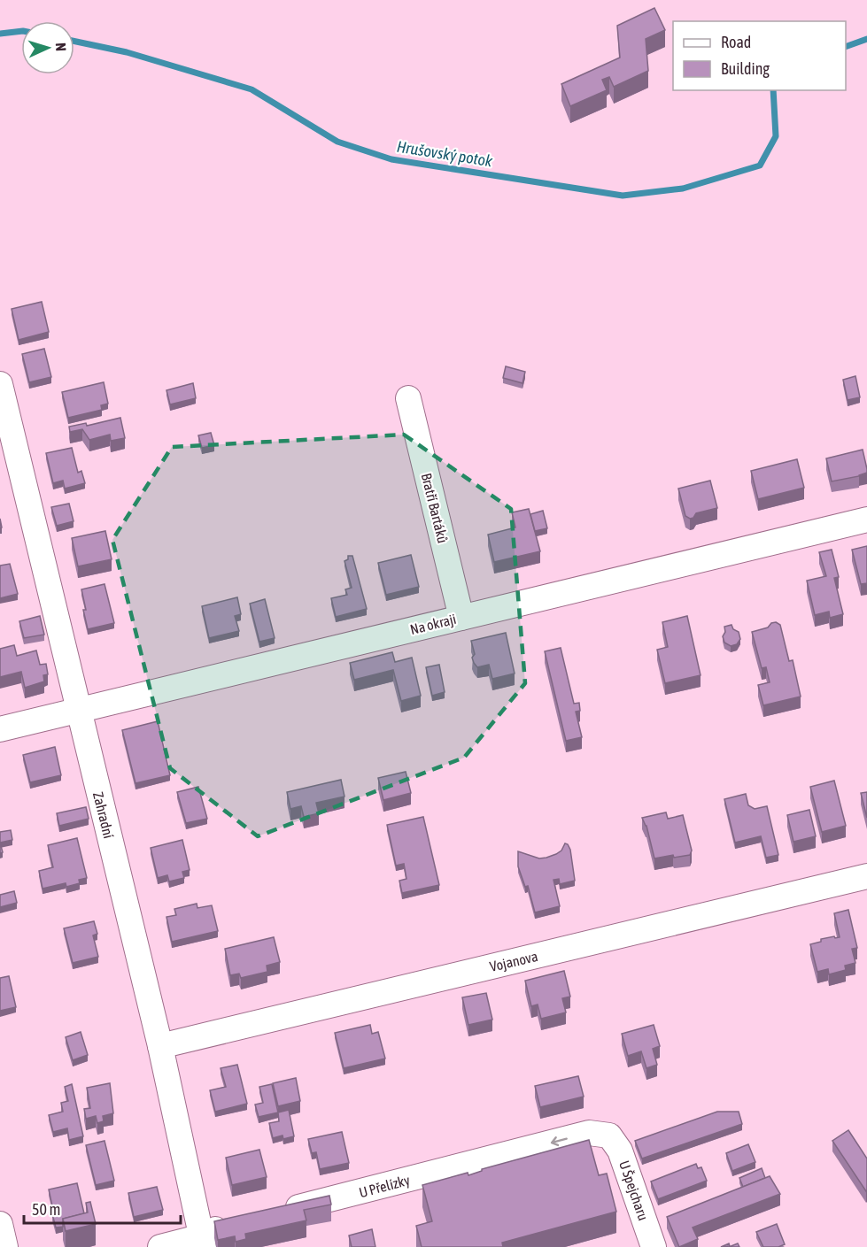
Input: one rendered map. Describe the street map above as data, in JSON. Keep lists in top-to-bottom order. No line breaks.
{"streets":{"street":["Bratří Bartáků","Na okraji","Zahradní","Vojanova","U Přelízky","U Špejcharu"]},"crossings":[["Bratří Bartáků","Na okraji"],["Na okraji","Zahradní"],["Zahradní","Vojanova"],["U Přelízky","U Špejcharu"]],"one_way":["U Přelízky"],"water":["Hrušovský potok"],"legend":["Road","Building"],"scale_bar":"50 m","north":"right"}
